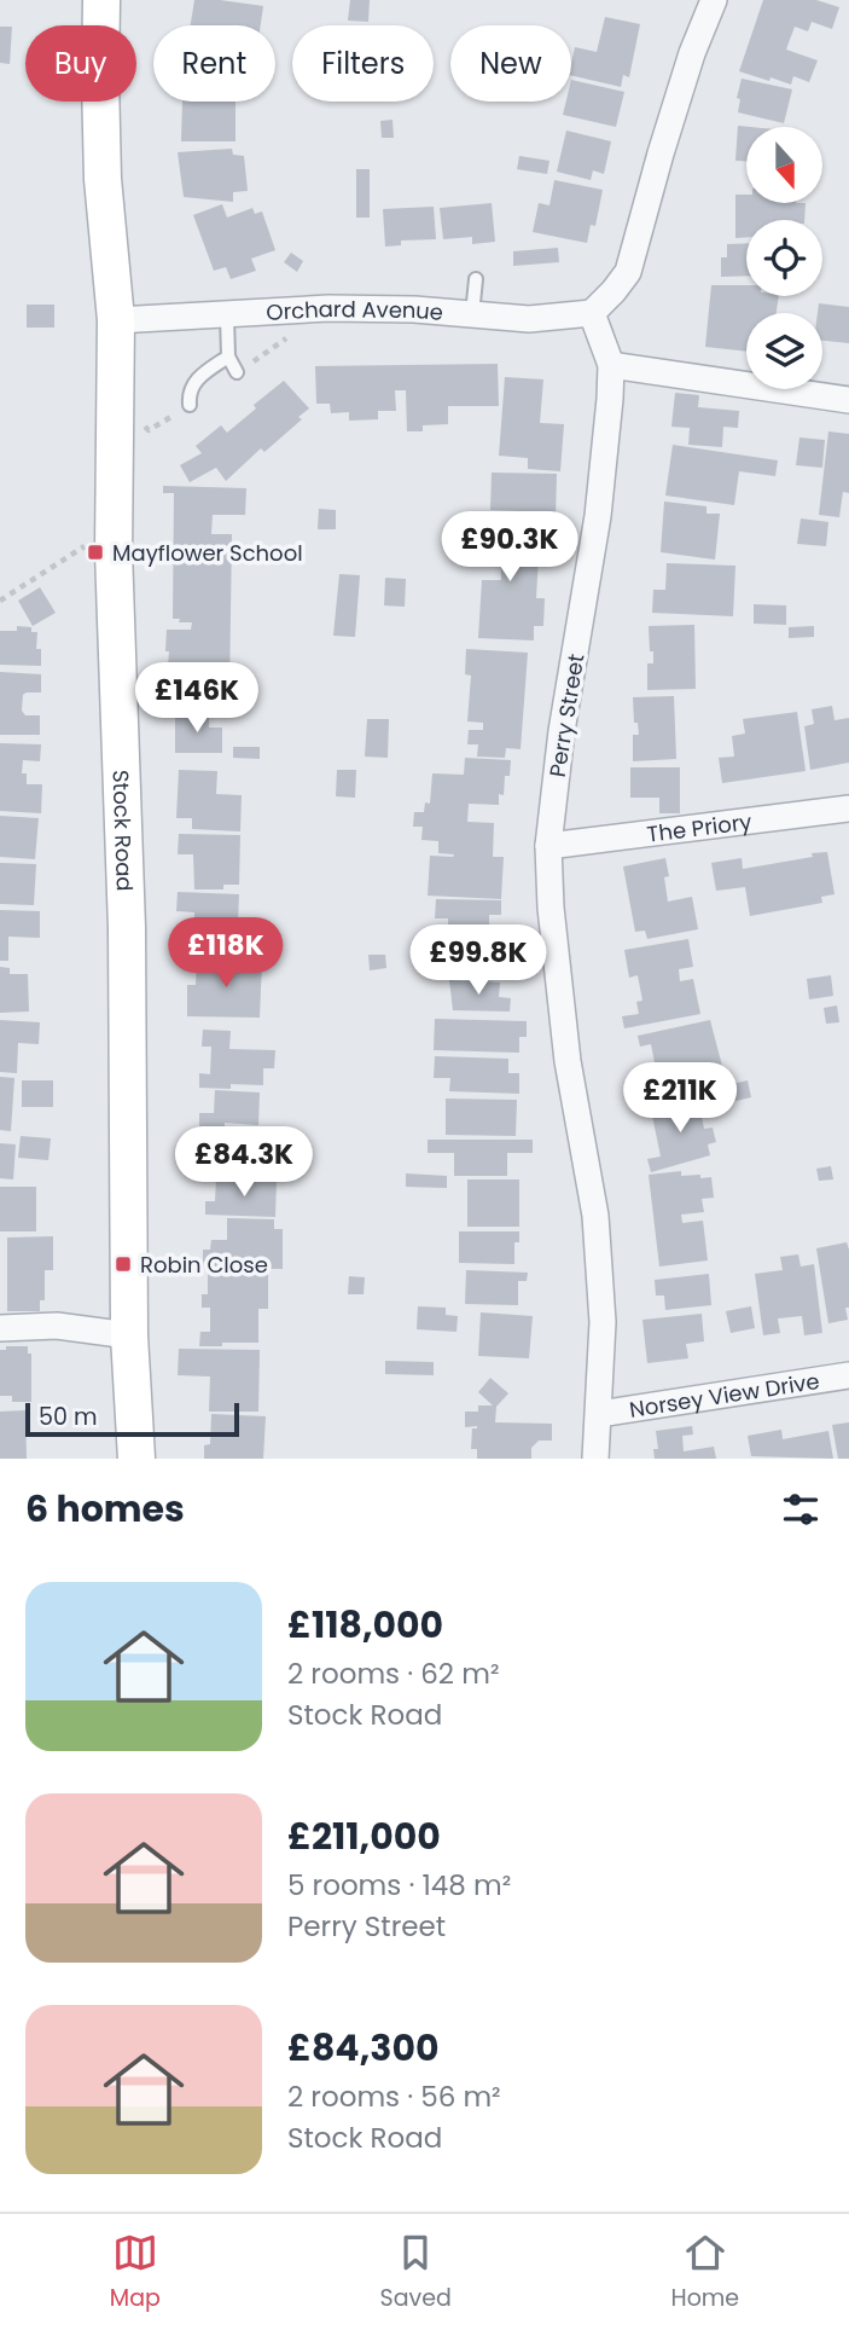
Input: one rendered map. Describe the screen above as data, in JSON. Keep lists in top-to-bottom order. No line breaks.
{"streets":{"main road":["Stock Road"],"street":["Orchard Avenue","Perry Street","The Priory","Norsey View Drive"]},"crossings":[["Orchard Avenue","Perry Street"],["Orchard Avenue","Stock Road"],["Perry Street","The Priory"],["Perry Street","Norsey View Drive"]],"places":{"transit":["Mayflower School","Robin Close"]},"scale_bar":"50 m","north":"bottom","page":{"chip":["Buy","Rent","Filters","New"],"price":["£90.3K","£146K","£118K","£99.8K","£211K","£84.3K"],"scale":"50 m","heading":"6 homes","list":[{"name":"£118,000","note":"2 rooms · 62 m² · Stock Road"},{"name":"£211,000","note":"5 rooms · 148 m² · Perry Street"},{"name":"£84,300","note":"2 rooms · 56 m² · Stock Road"}],"tabs":["Map","Saved","Home"]}}
